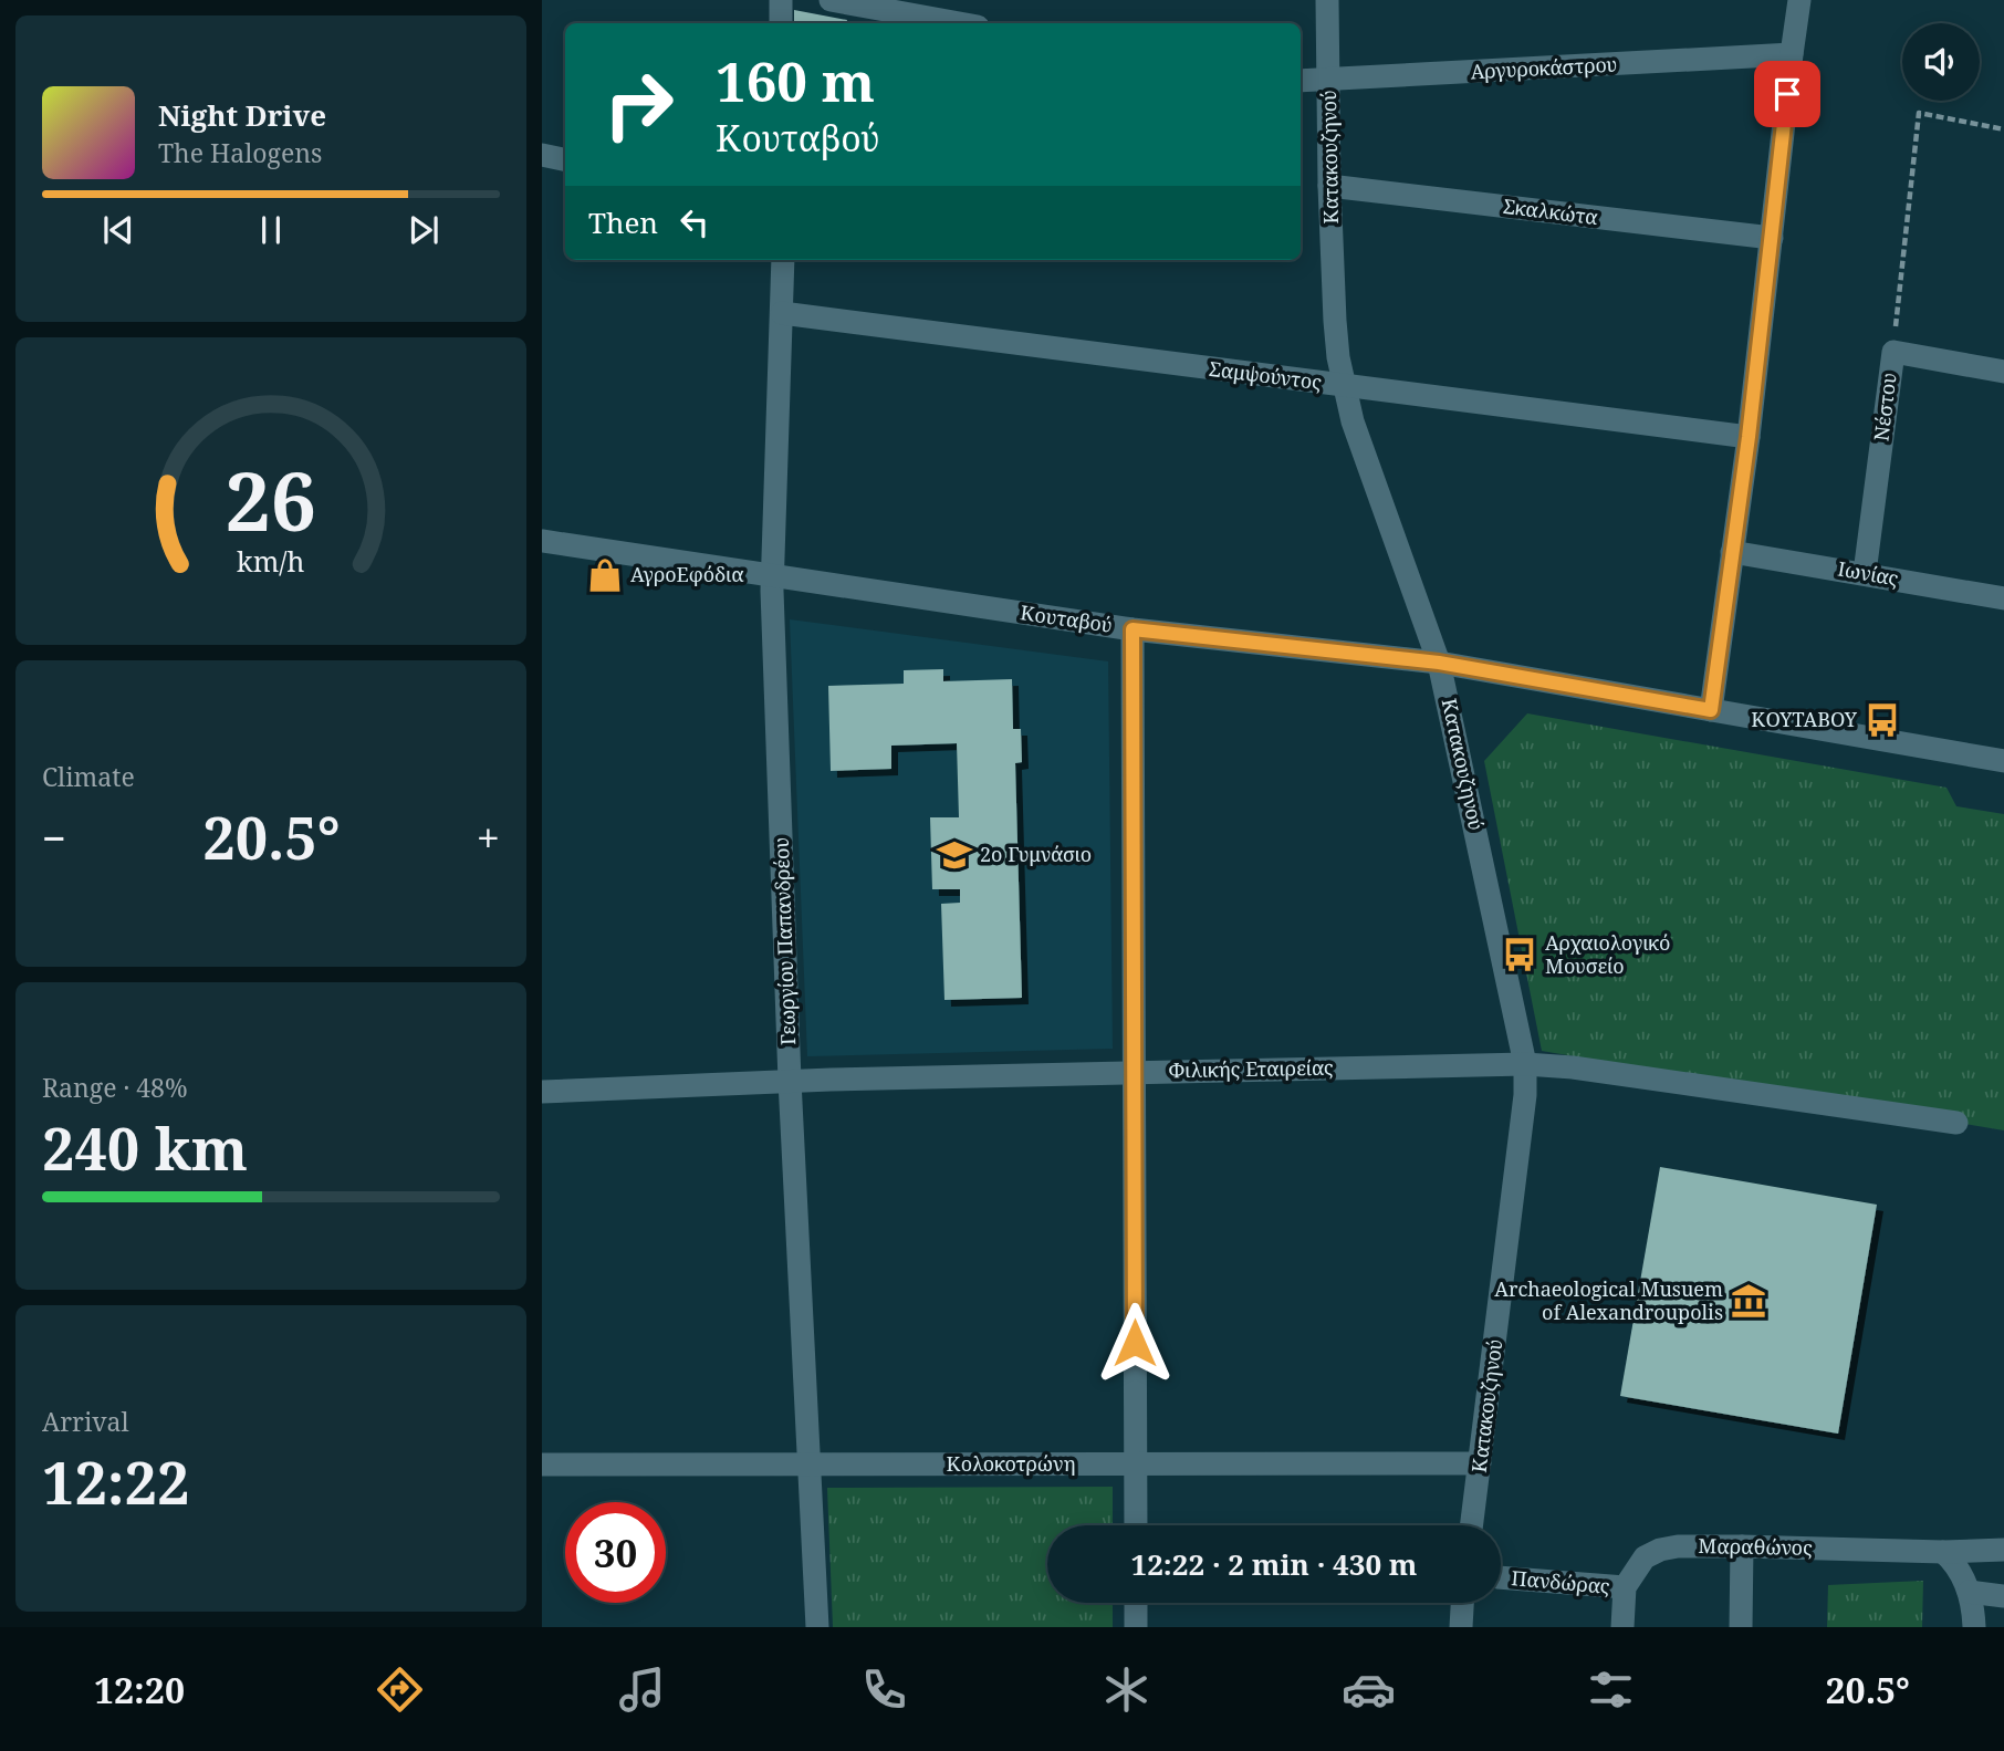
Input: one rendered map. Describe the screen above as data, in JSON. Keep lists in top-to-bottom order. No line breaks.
{"streets":{"street":["Αργυροκάστρου","Κατακουζηνού","Σκαλκώτα","Σαμψούντος","Νέστου","Ιωνίας","Κουταβού","Γεωργίου Παπανδρέου","Φιλικής Εταιρείας","Κολοκοτρώνη","Μαραθώνος","Πανδώρας"]},"crossings":[["Αργυροκάστρου","Κατακουζηνού"],["Κατακουζηνού","Σκαλκώτα"],["Κατακουζηνού","Σαμψούντος"],["Κατακουζηνού","Κουταβού"],["Κατακουζηνού","Φιλικής Εταιρείας"],["Κατακουζηνού","Κολοκοτρώνη"],["Σαμψούντος","Γεωργίου Παπανδρέου"],["Νέστου","Ιωνίας"],["Κουταβού","Γεωργίου Παπανδρέου"],["Γεωργίου Παπανδρέου","Φιλικής Εταιρείας"],["Γεωργίου Παπανδρέου","Κολοκοτρώνη"],["Μαραθώνος","Πανδώρας"]],"places":{"shop":["ΑγροΕφόδια"],"bus stop":["ΚΟΥΤΑΒΟΥ","Αρχαιολογικό Μουσείο"],"school or university":["2ο Γυμνάσιο"],"museum":["Archaeological Musuem of Alexandroupolis"]},"page":{"turn":["160 m","Κουταβού"],"song":["Night Drive","The Halogens"],"then":"Then","tile":["Climate",["Range · 48%","240 km"],["Arrival","12:22"]],"heat":["−","20.5°","+"],"limit":"30","trip":"12:22 · 2 min · 430 m","tabs":["12:20","20.5°"],"gauge":["26","km/h"]}}
